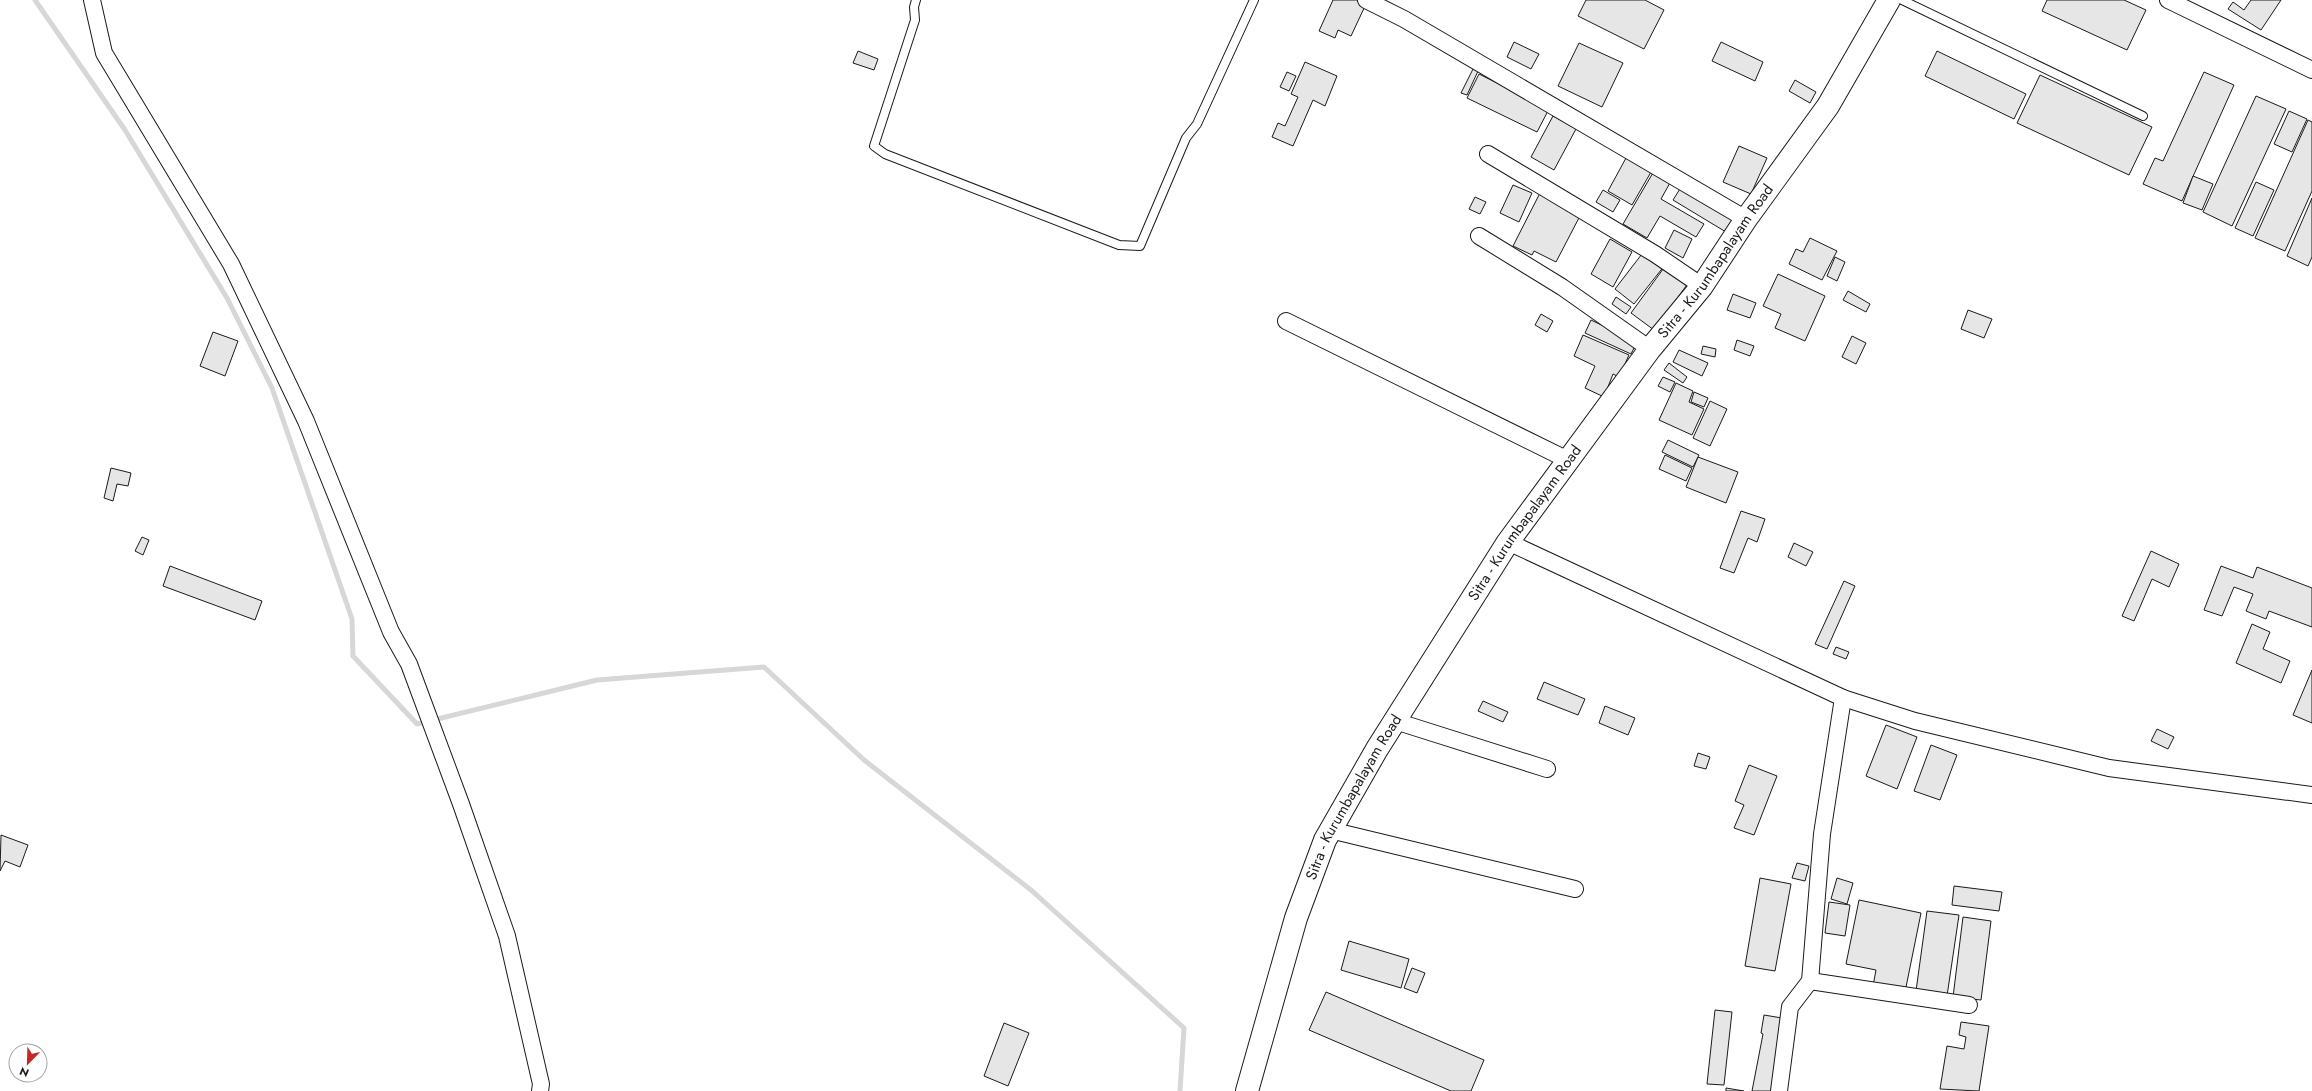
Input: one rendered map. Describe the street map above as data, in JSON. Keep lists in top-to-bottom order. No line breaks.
{"streets":{"main road":["Sitra - Kurumbapalayam Road"]},"north":"bottom left"}
